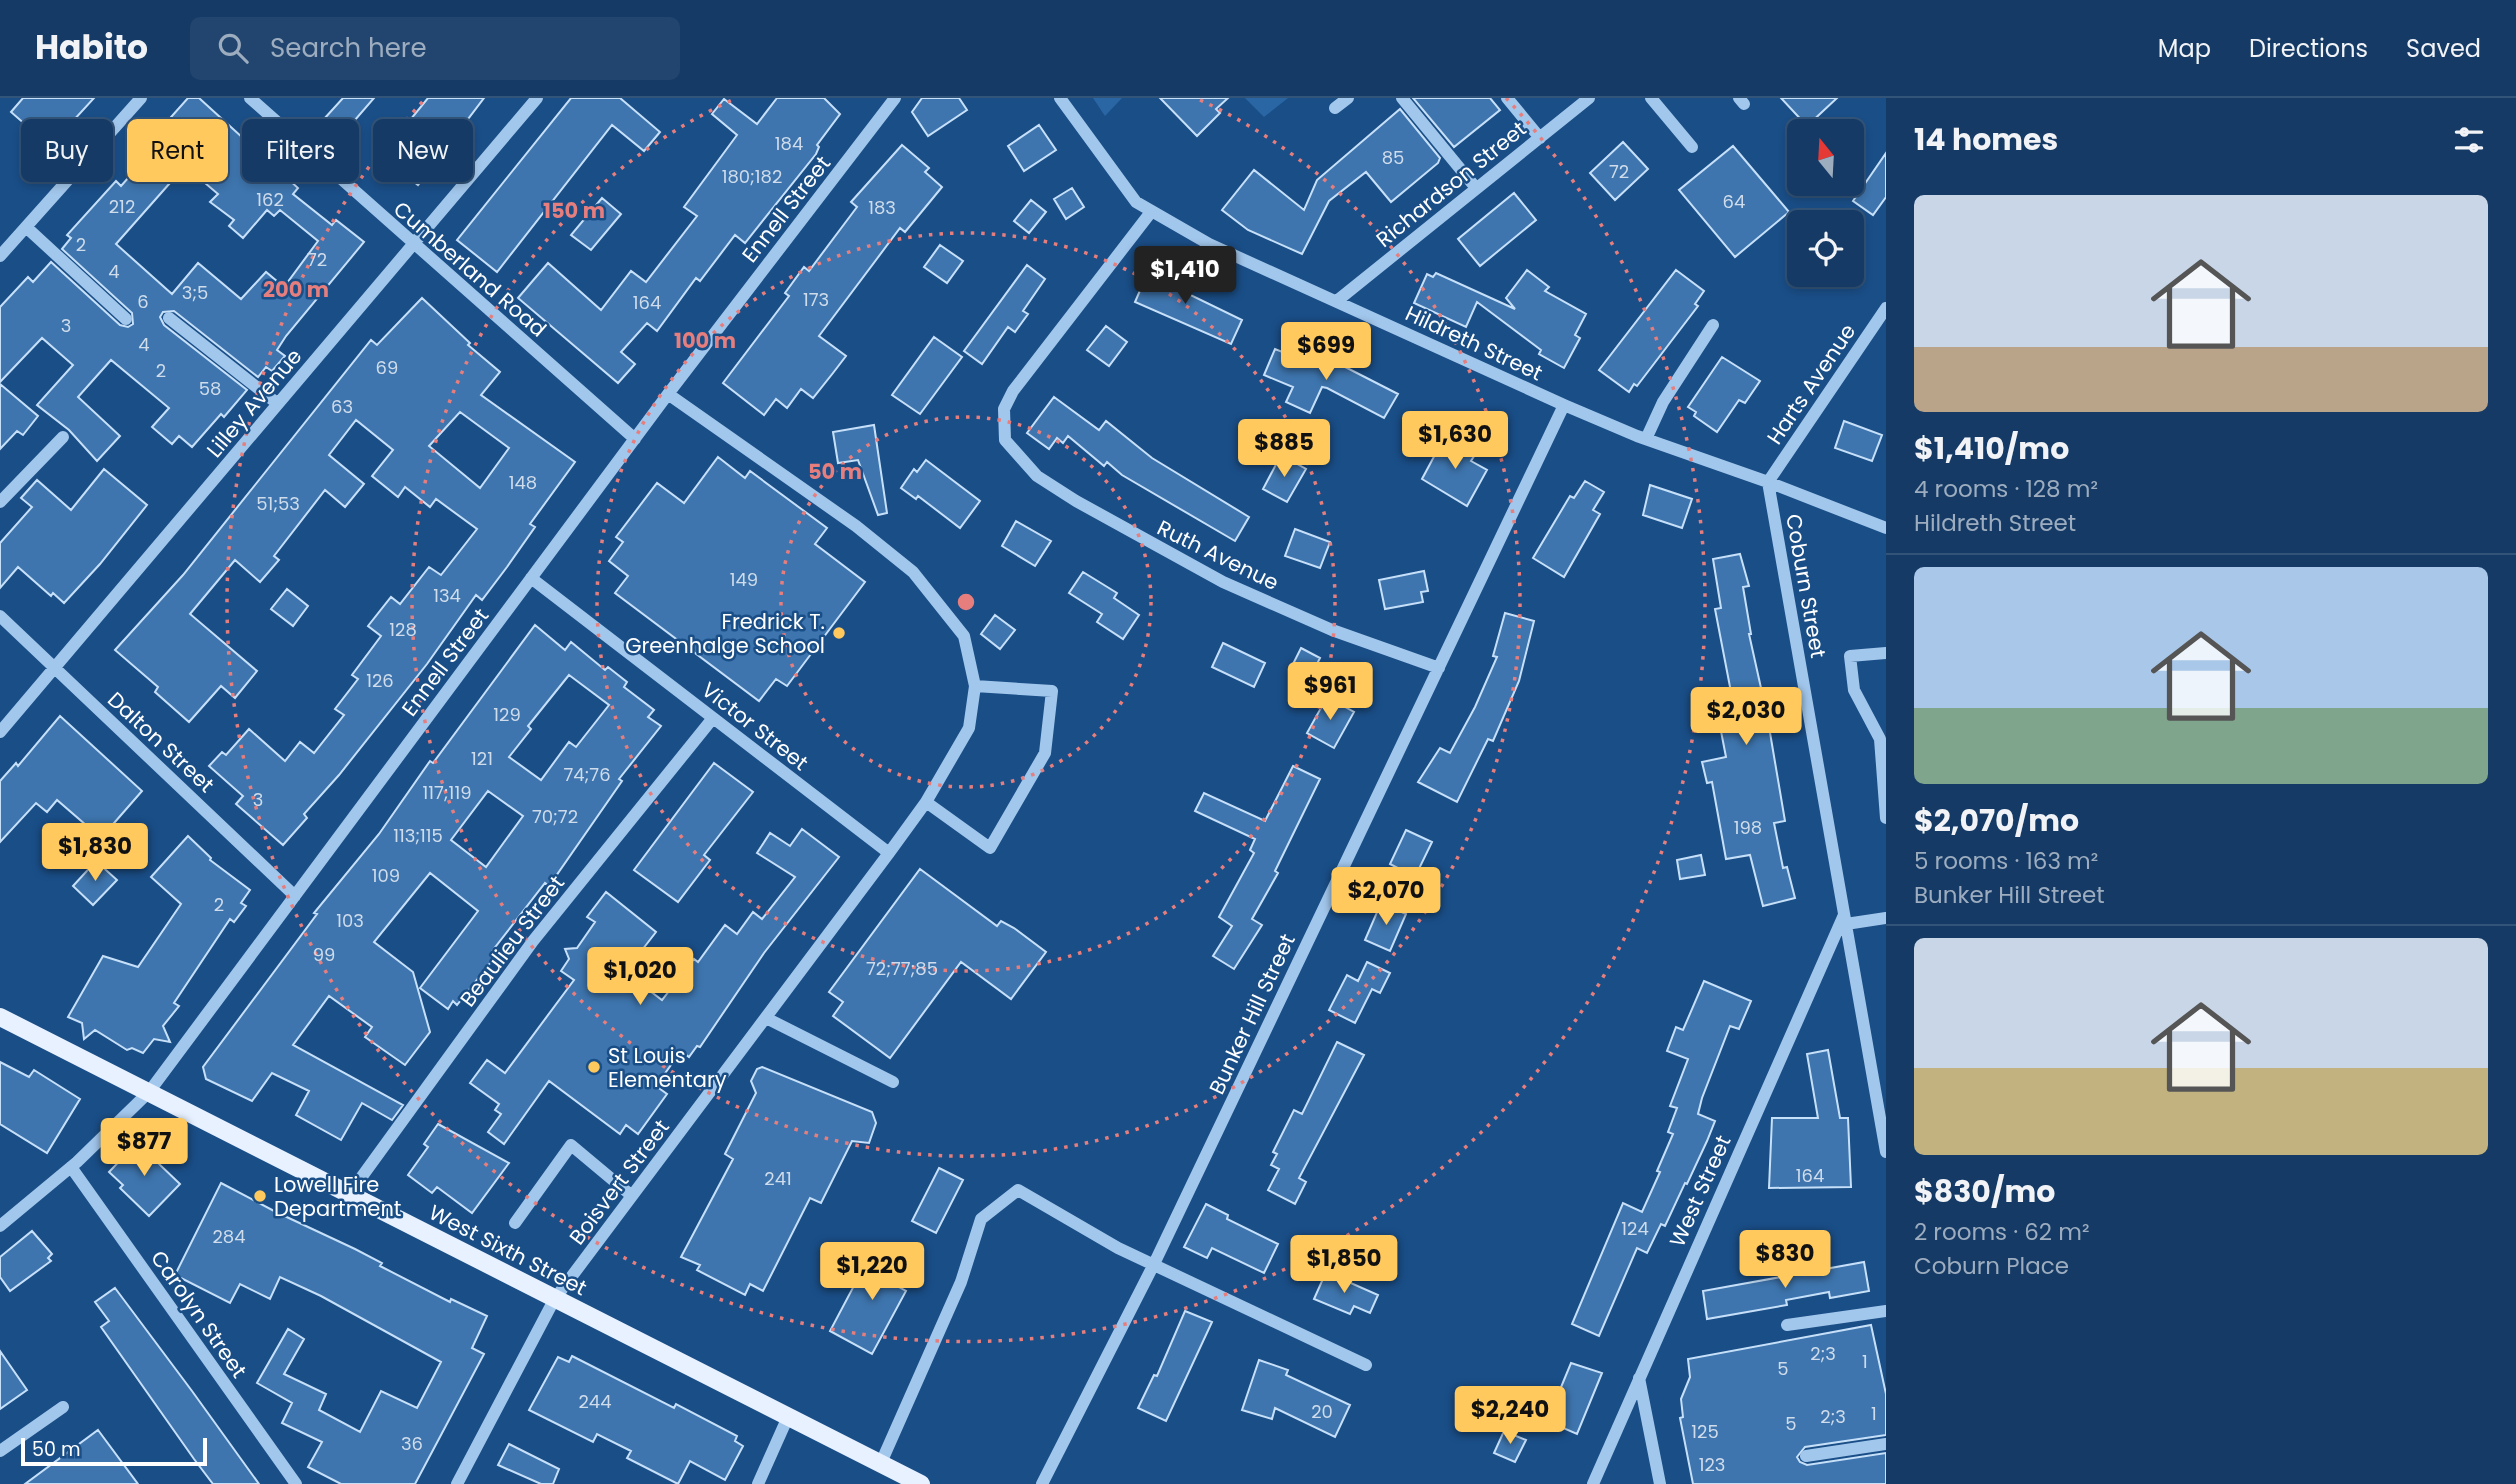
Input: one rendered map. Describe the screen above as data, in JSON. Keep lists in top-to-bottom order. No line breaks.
{"streets":{"main road":["West Sixth Street"],"street":["Richardson Street","Ennell Street","Cumberland Road","Hildreth Street","Harts Avenue","Lilley Avenue","Ruth Avenue","Coburn Street","Victor Street","Dalton Street","Beaulieu Street","Bunker Hill Street","Boisvert Street","West Street","Carolyn Street"]},"crossings":[["Richardson Street","Hildreth Street"],["Ennell Street","Cumberland Road"],["Ennell Street","Victor Street"],["Ennell Street","Dalton Street"],["Ennell Street","West Sixth Street"],["Ennell Street","Carolyn Street"],["Cumberland Road","Lilley Avenue"],["Hildreth Street","Harts Avenue"],["Hildreth Street","Ruth Avenue"],["Hildreth Street","Coburn Street"],["Hildreth Street","Bunker Hill Street"],["Harts Avenue","Coburn Street"],["Lilley Avenue","Dalton Street"],["Ruth Avenue","Bunker Hill Street"],["Coburn Street","West Street"],["Victor Street","Beaulieu Street"],["Victor Street","Boisvert Street"],["Beaulieu Street","West Sixth Street"],["Boisvert Street","West Sixth Street"]],"places":["Fredrick T. Greenhalge School","St Louis Elementary","Lowell Fire Department"],"house_numbers":["184","85","72","180;182","162","64","212","183","2","72","4","3;5","173","6","164","3","4","69","2","58","63","148","51;53","149","134","128","126","129","121","74;76","117;119","3","70;72","198","113;115","109","2","103","99","72;77;85","164","241","124","284","2;3","1","5","244","20","1","2;3","5","125","36","123"],"scale_bar":"50 m","north":"top","page":{"header":"Habito","search":"Search here","nav":["Map","Directions","Saved"],"heading":"14 homes","chip":["Buy","Rent","Filters","New"],"list":[{"name":"$1,410/mo","note":"4 rooms · 128 m² · Hildreth Street"},{"name":"$2,070/mo","note":"5 rooms · 163 m² · Bunker Hill Street"},{"name":"$830/mo","note":"2 rooms · 62 m² · Coburn Place"}],"price":["$1,410","$699","$1,630","$885","$961","$2,030","$1,830","$2,070","$1,020","$877","$830","$1,850","$1,220","$2,240"],"scale":"50 m"},"rings":["150 m","200 m","100 m","50 m"]}
